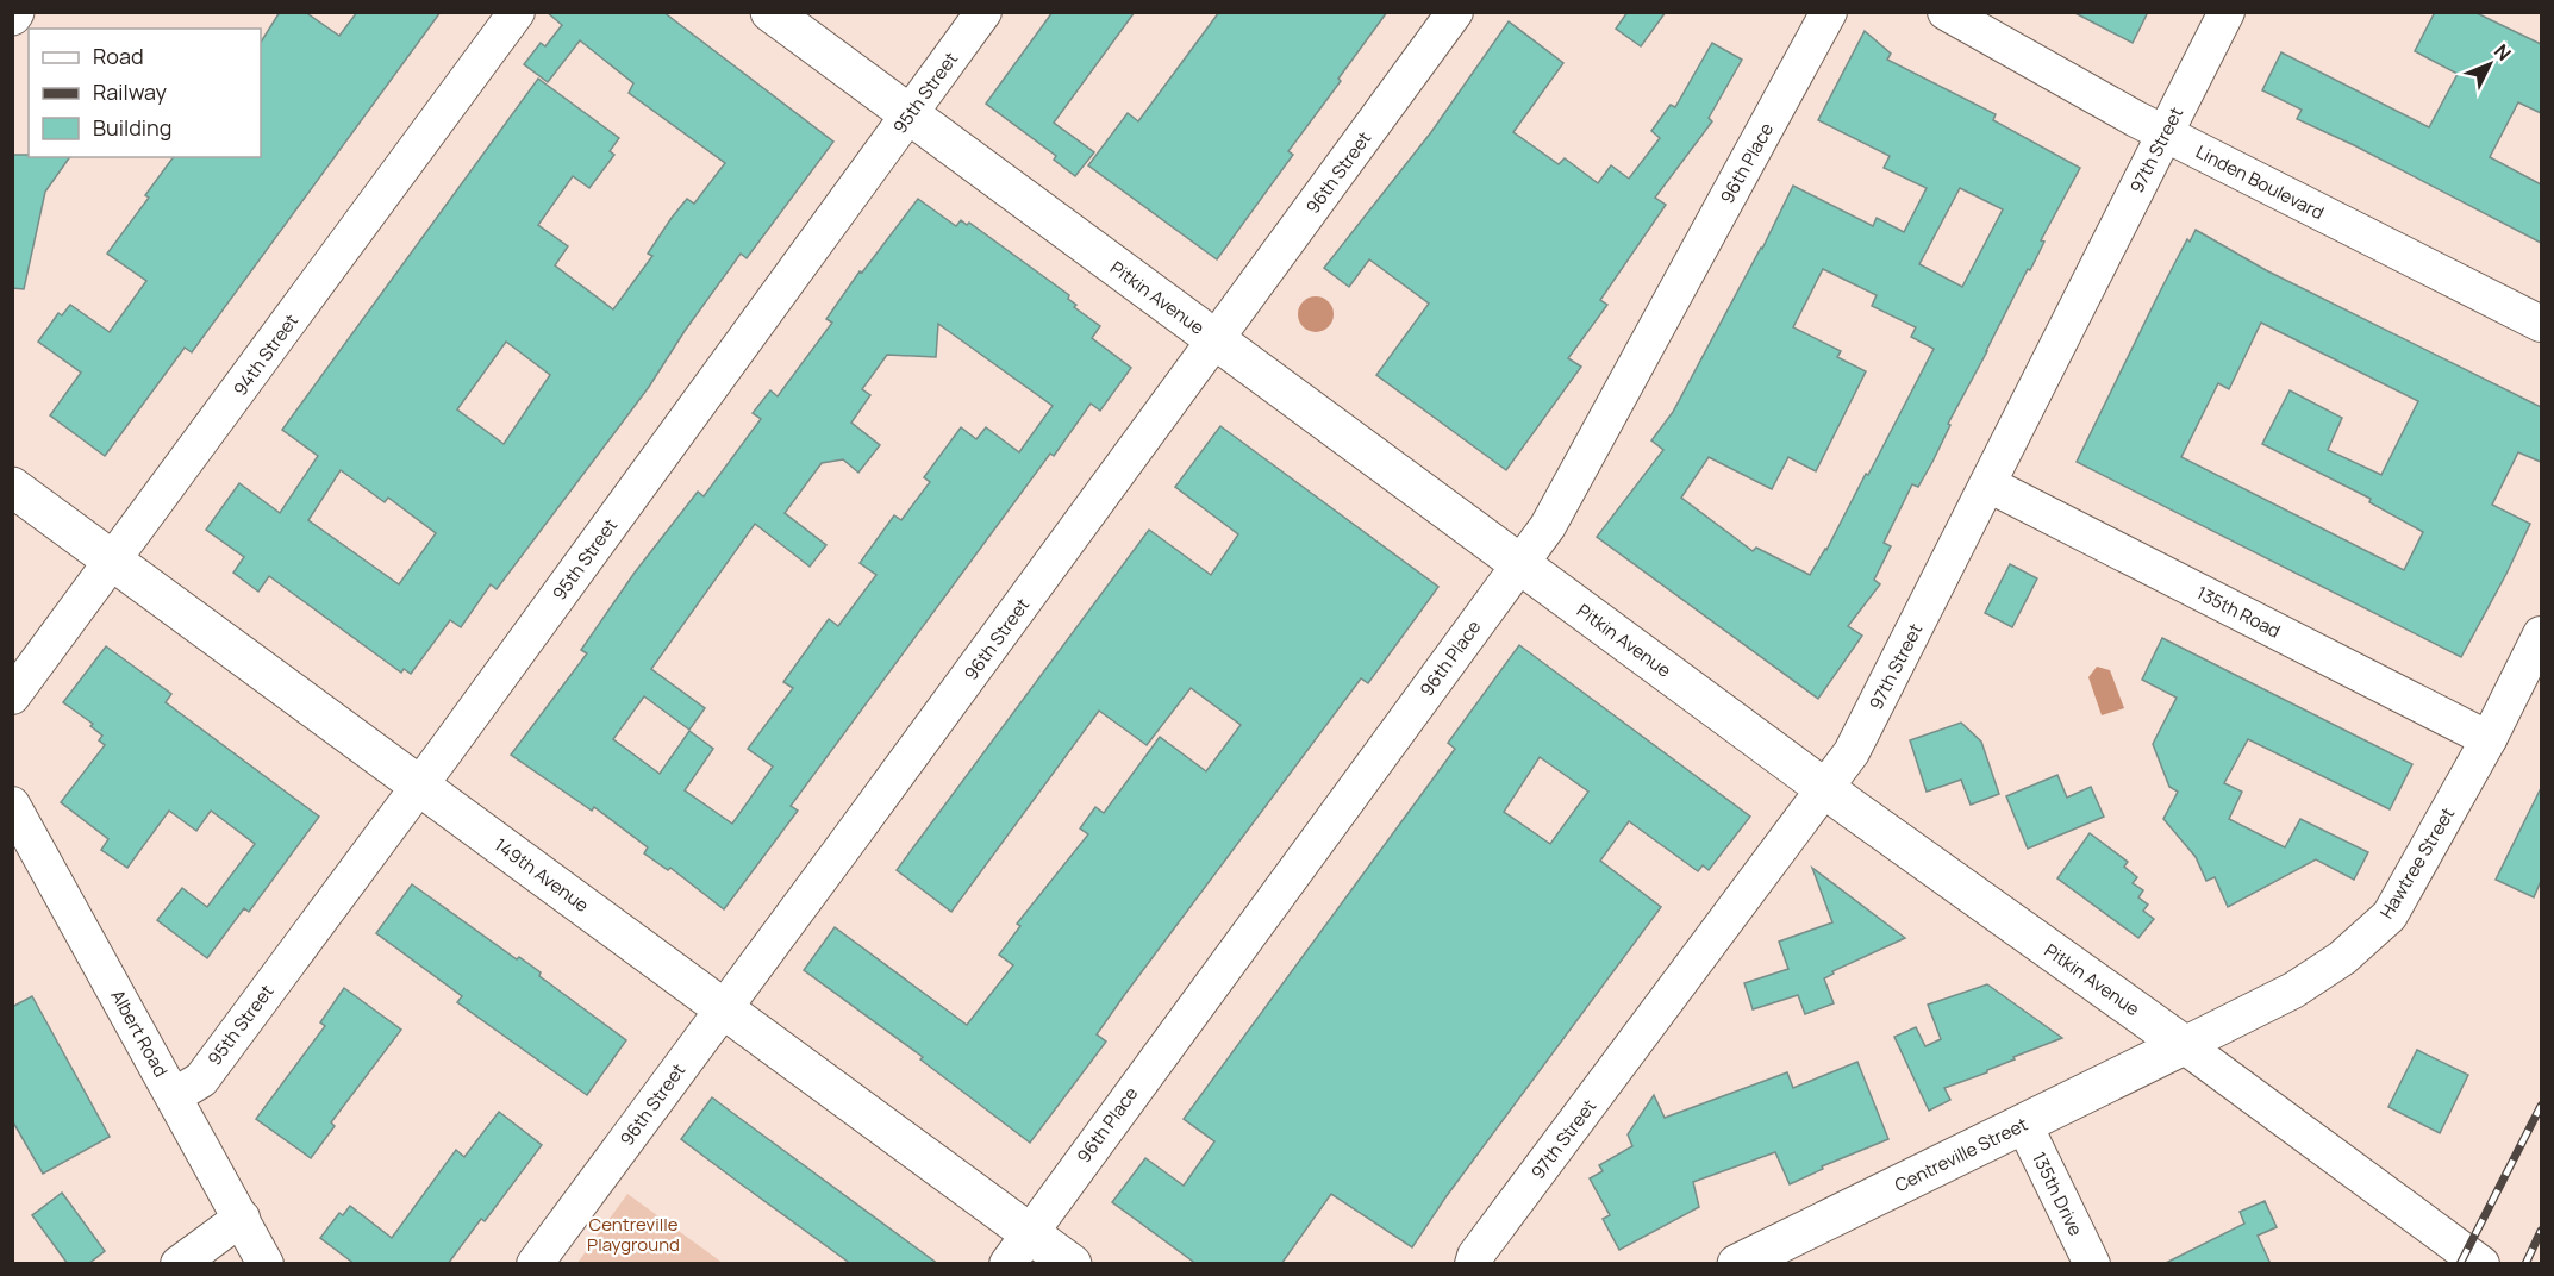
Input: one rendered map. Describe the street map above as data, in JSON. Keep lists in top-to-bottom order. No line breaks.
{"streets":{"street":["95th Street","97th Street","96th Place","96th Street","Linden Boulevard","Pitkin Avenue","94th Street","135th Road","Hawtree Street","149th Avenue","Albert Road","Centreville Street","135th Drive"]},"crossings":[["95th Street","Pitkin Avenue"],["95th Street","149th Avenue"],["95th Street","Albert Road"],["97th Street","Linden Boulevard"],["97th Street","Pitkin Avenue"],["97th Street","135th Road"],["96th Place","Pitkin Avenue"],["96th Place","149th Avenue"],["96th Street","Pitkin Avenue"],["96th Street","149th Avenue"],["Pitkin Avenue","Hawtree Street"],["Pitkin Avenue","Centreville Street"],["94th Street","149th Avenue"],["135th Road","Hawtree Street"],["Hawtree Street","Centreville Street"],["Centreville Street","135th Drive"]],"parks":["Centreville Playground"],"legend":["Road","Railway","Building"],"north":"top right"}
